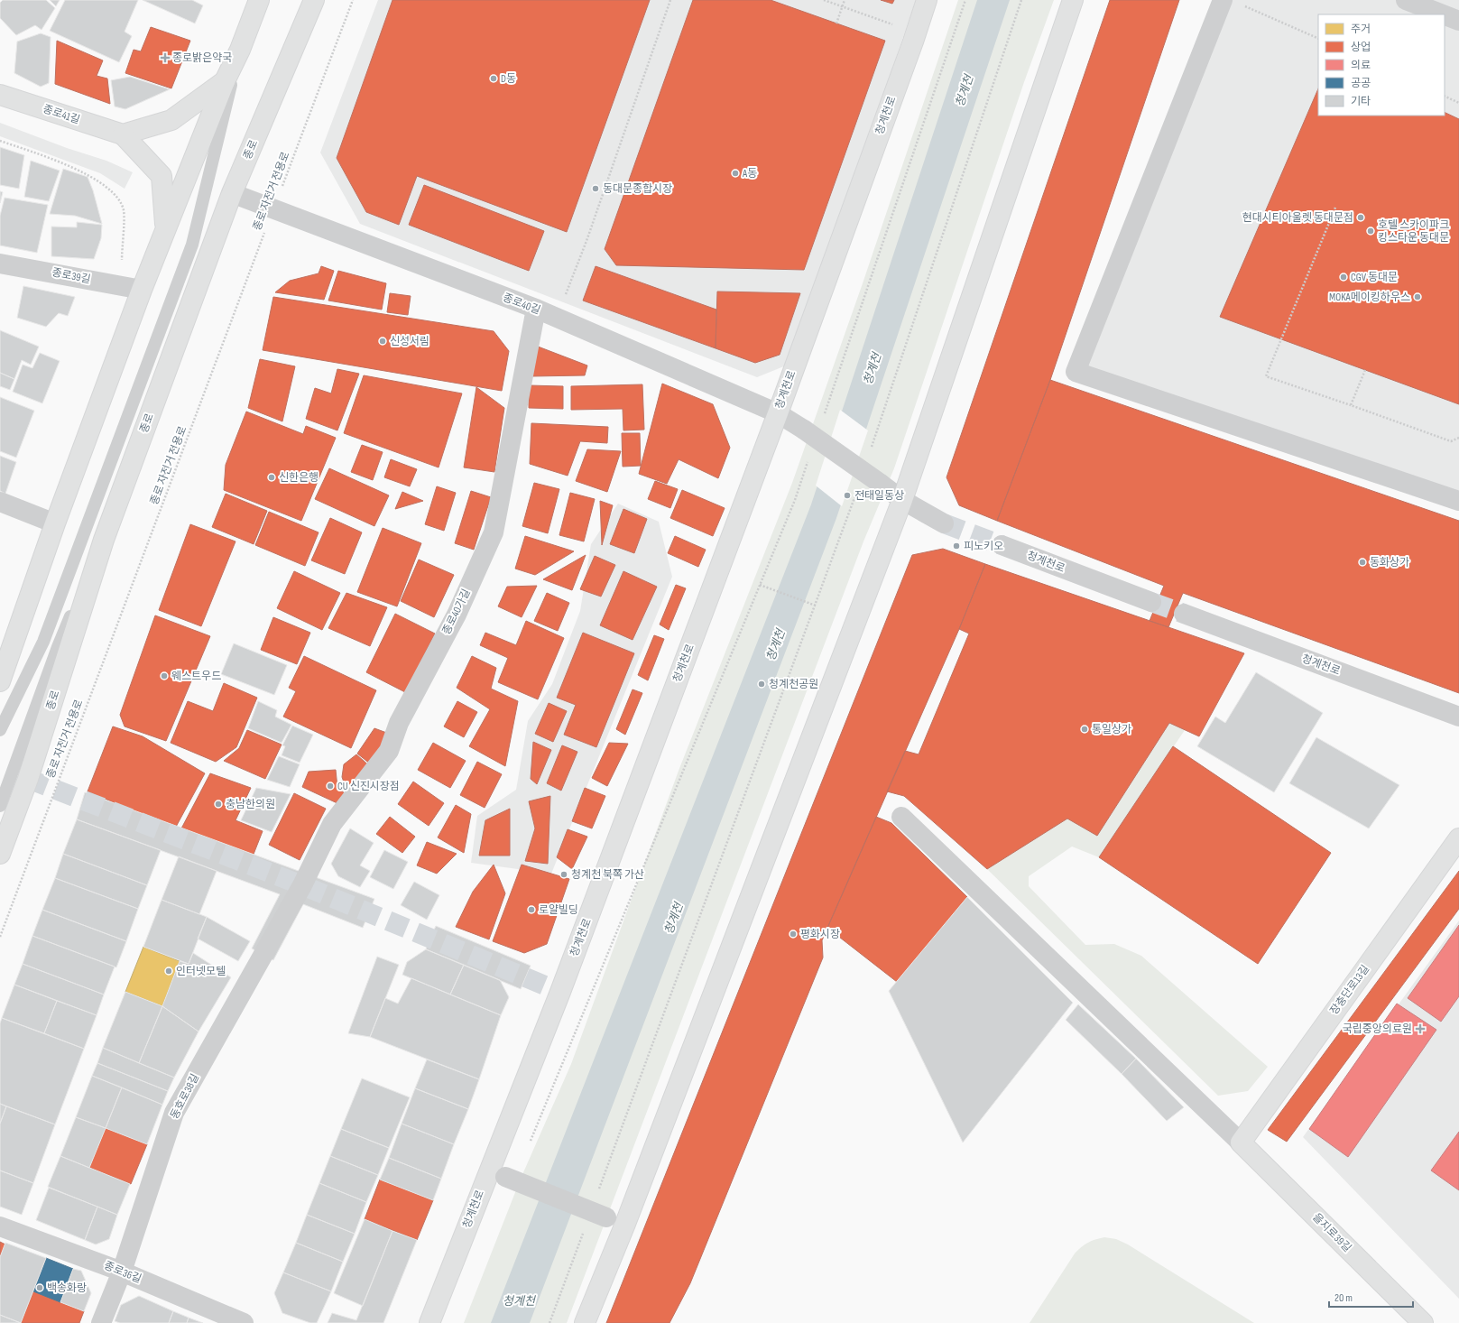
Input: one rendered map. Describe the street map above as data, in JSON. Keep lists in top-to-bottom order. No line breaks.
{"streets":{"main road":["종로41길","청계천로","종로","장충단로13길","을지로39길"],"street":["종로39길","종로40길","종로40가길","동호로38길","종로36길"],"path":["종로 자전거 전용로"]},"crossings":[["청계천로","종로40길"],["종로","종로40길"],["종로 자전거 전용로","종로40길"],["종로40길","종로40가길"],["종로40가길","동호로38길"],["장충단로13길","을지로39길"],["동호로38길","종로36길"]],"water":["청계천"],"places":{"health":["종로밝은약국","국립중앙의료원"],"other":["D동","A동","동대문종합시장","현대시티아울렛 동대문점","호텔 스카이파크 킹스타운 동대문","CGV 동대문","MOKA메이킹하우스","신성서림","신한은행","전태일동상","피노키오","동화상가","웨스트우드","청계천공원","통일상가","CU 신진시장점","충남한의원","청계천 북쪽 가산","로얄빌딩","평화시장","인터넷모텔","백송화랑"]},"legend":["주거","상업","의료","공공","기타"],"scale_bar":"20 m"}
